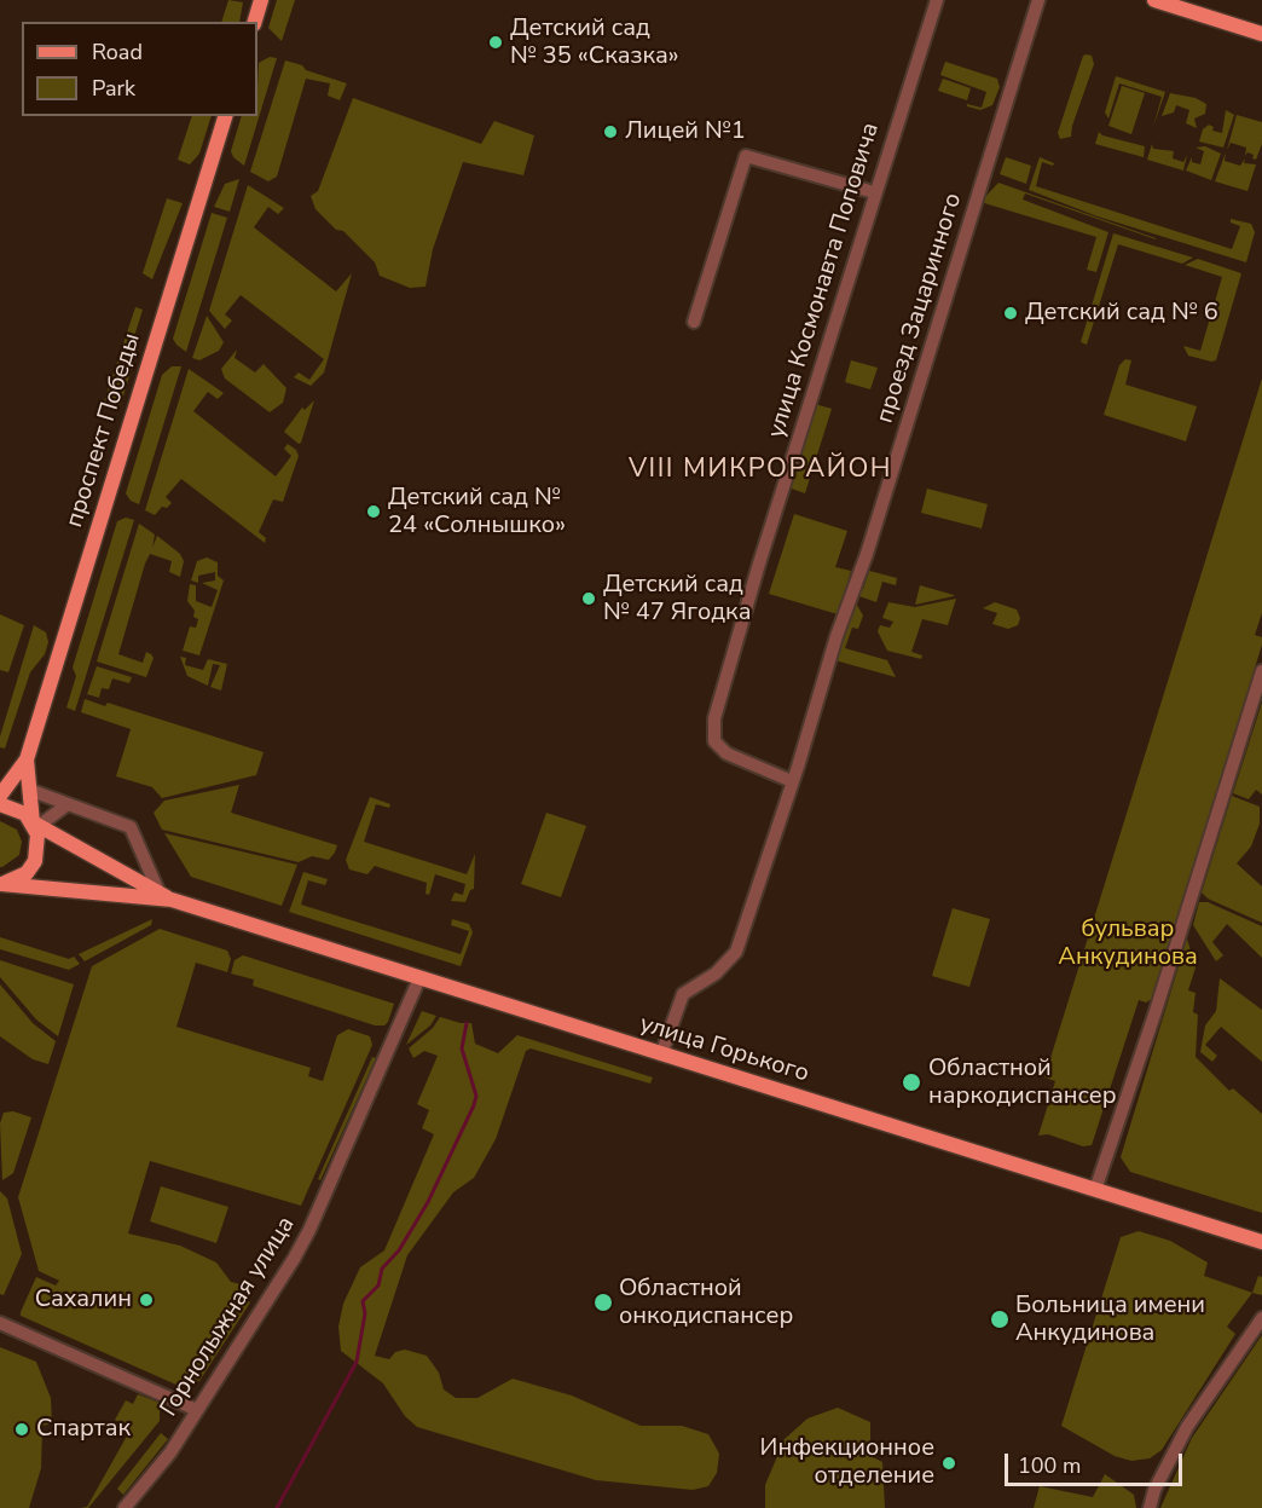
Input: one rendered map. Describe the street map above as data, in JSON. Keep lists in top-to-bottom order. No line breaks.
{"streets":{"main road":["проспект Победы","улица Горького"],"street":["улица Космонавта Поповича","проезд Зацаринного","Горнолыжная улица"]},"crossings":[["улица Космонавта Поповича","проезд Зацаринного"],["проезд Зацаринного","улица Горького"],["проспект Победы","улица Горького"],["улица Горького","Горнолыжная улица"]],"districts":["VIII МИКРОРАЙОН"],"parks":["бульвар Анкудинова"],"places":["Детский сад № 35 «Сказка»","Лицей №1","Детский сад № 6","Детский сад № 24 «Солнышко»","Детский сад № 47 Ягодка","Областной наркодиспансер","Сахалин","Областной онкодиспансер","Больница имени Анкудинова","Спартак","Инфекционное отделение"],"legend":["Road","Park"],"scale_bar":"100 m"}
